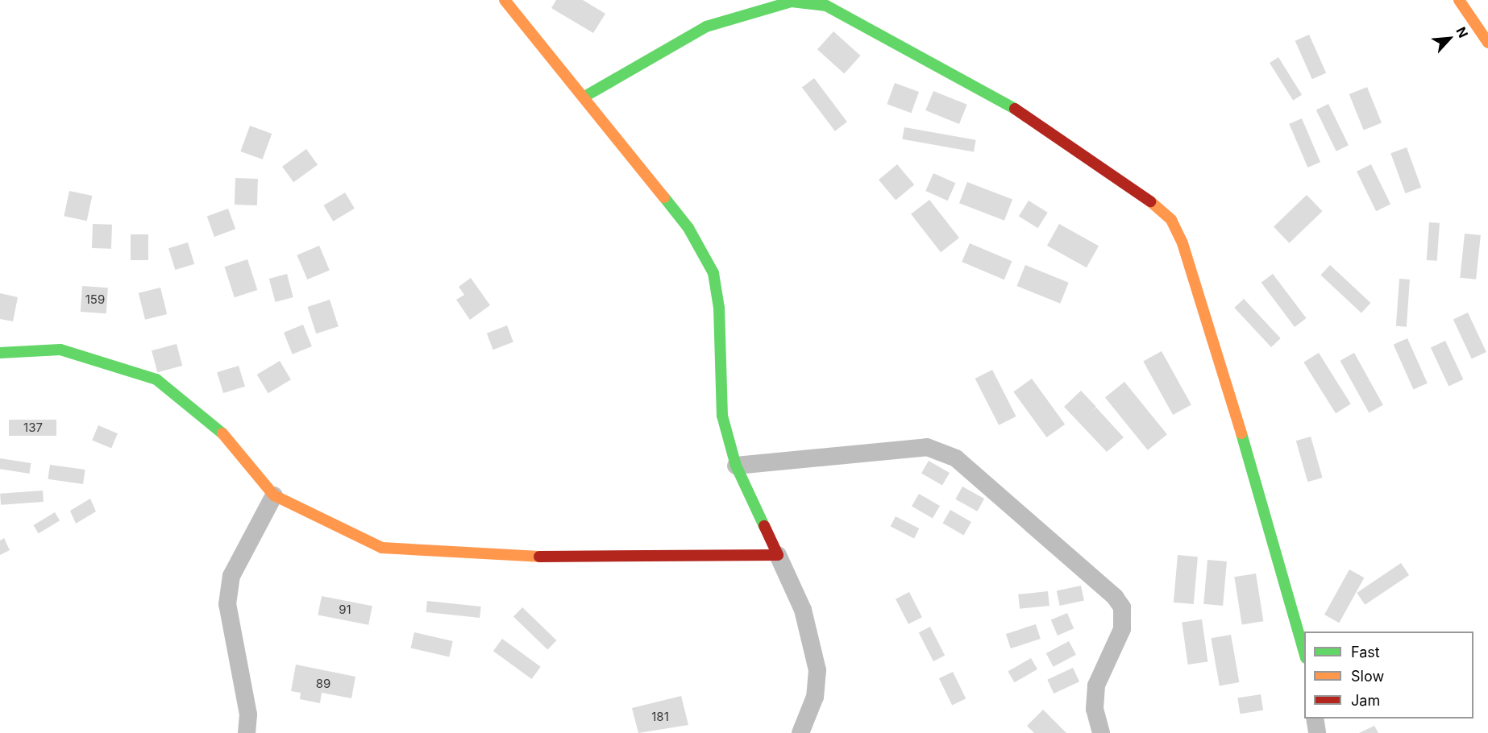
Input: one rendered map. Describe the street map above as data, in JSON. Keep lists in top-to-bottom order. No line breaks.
{"house_numbers":["159","137","91","89","181"],"legend":["Fast","Slow","Jam"],"north":"top right"}
